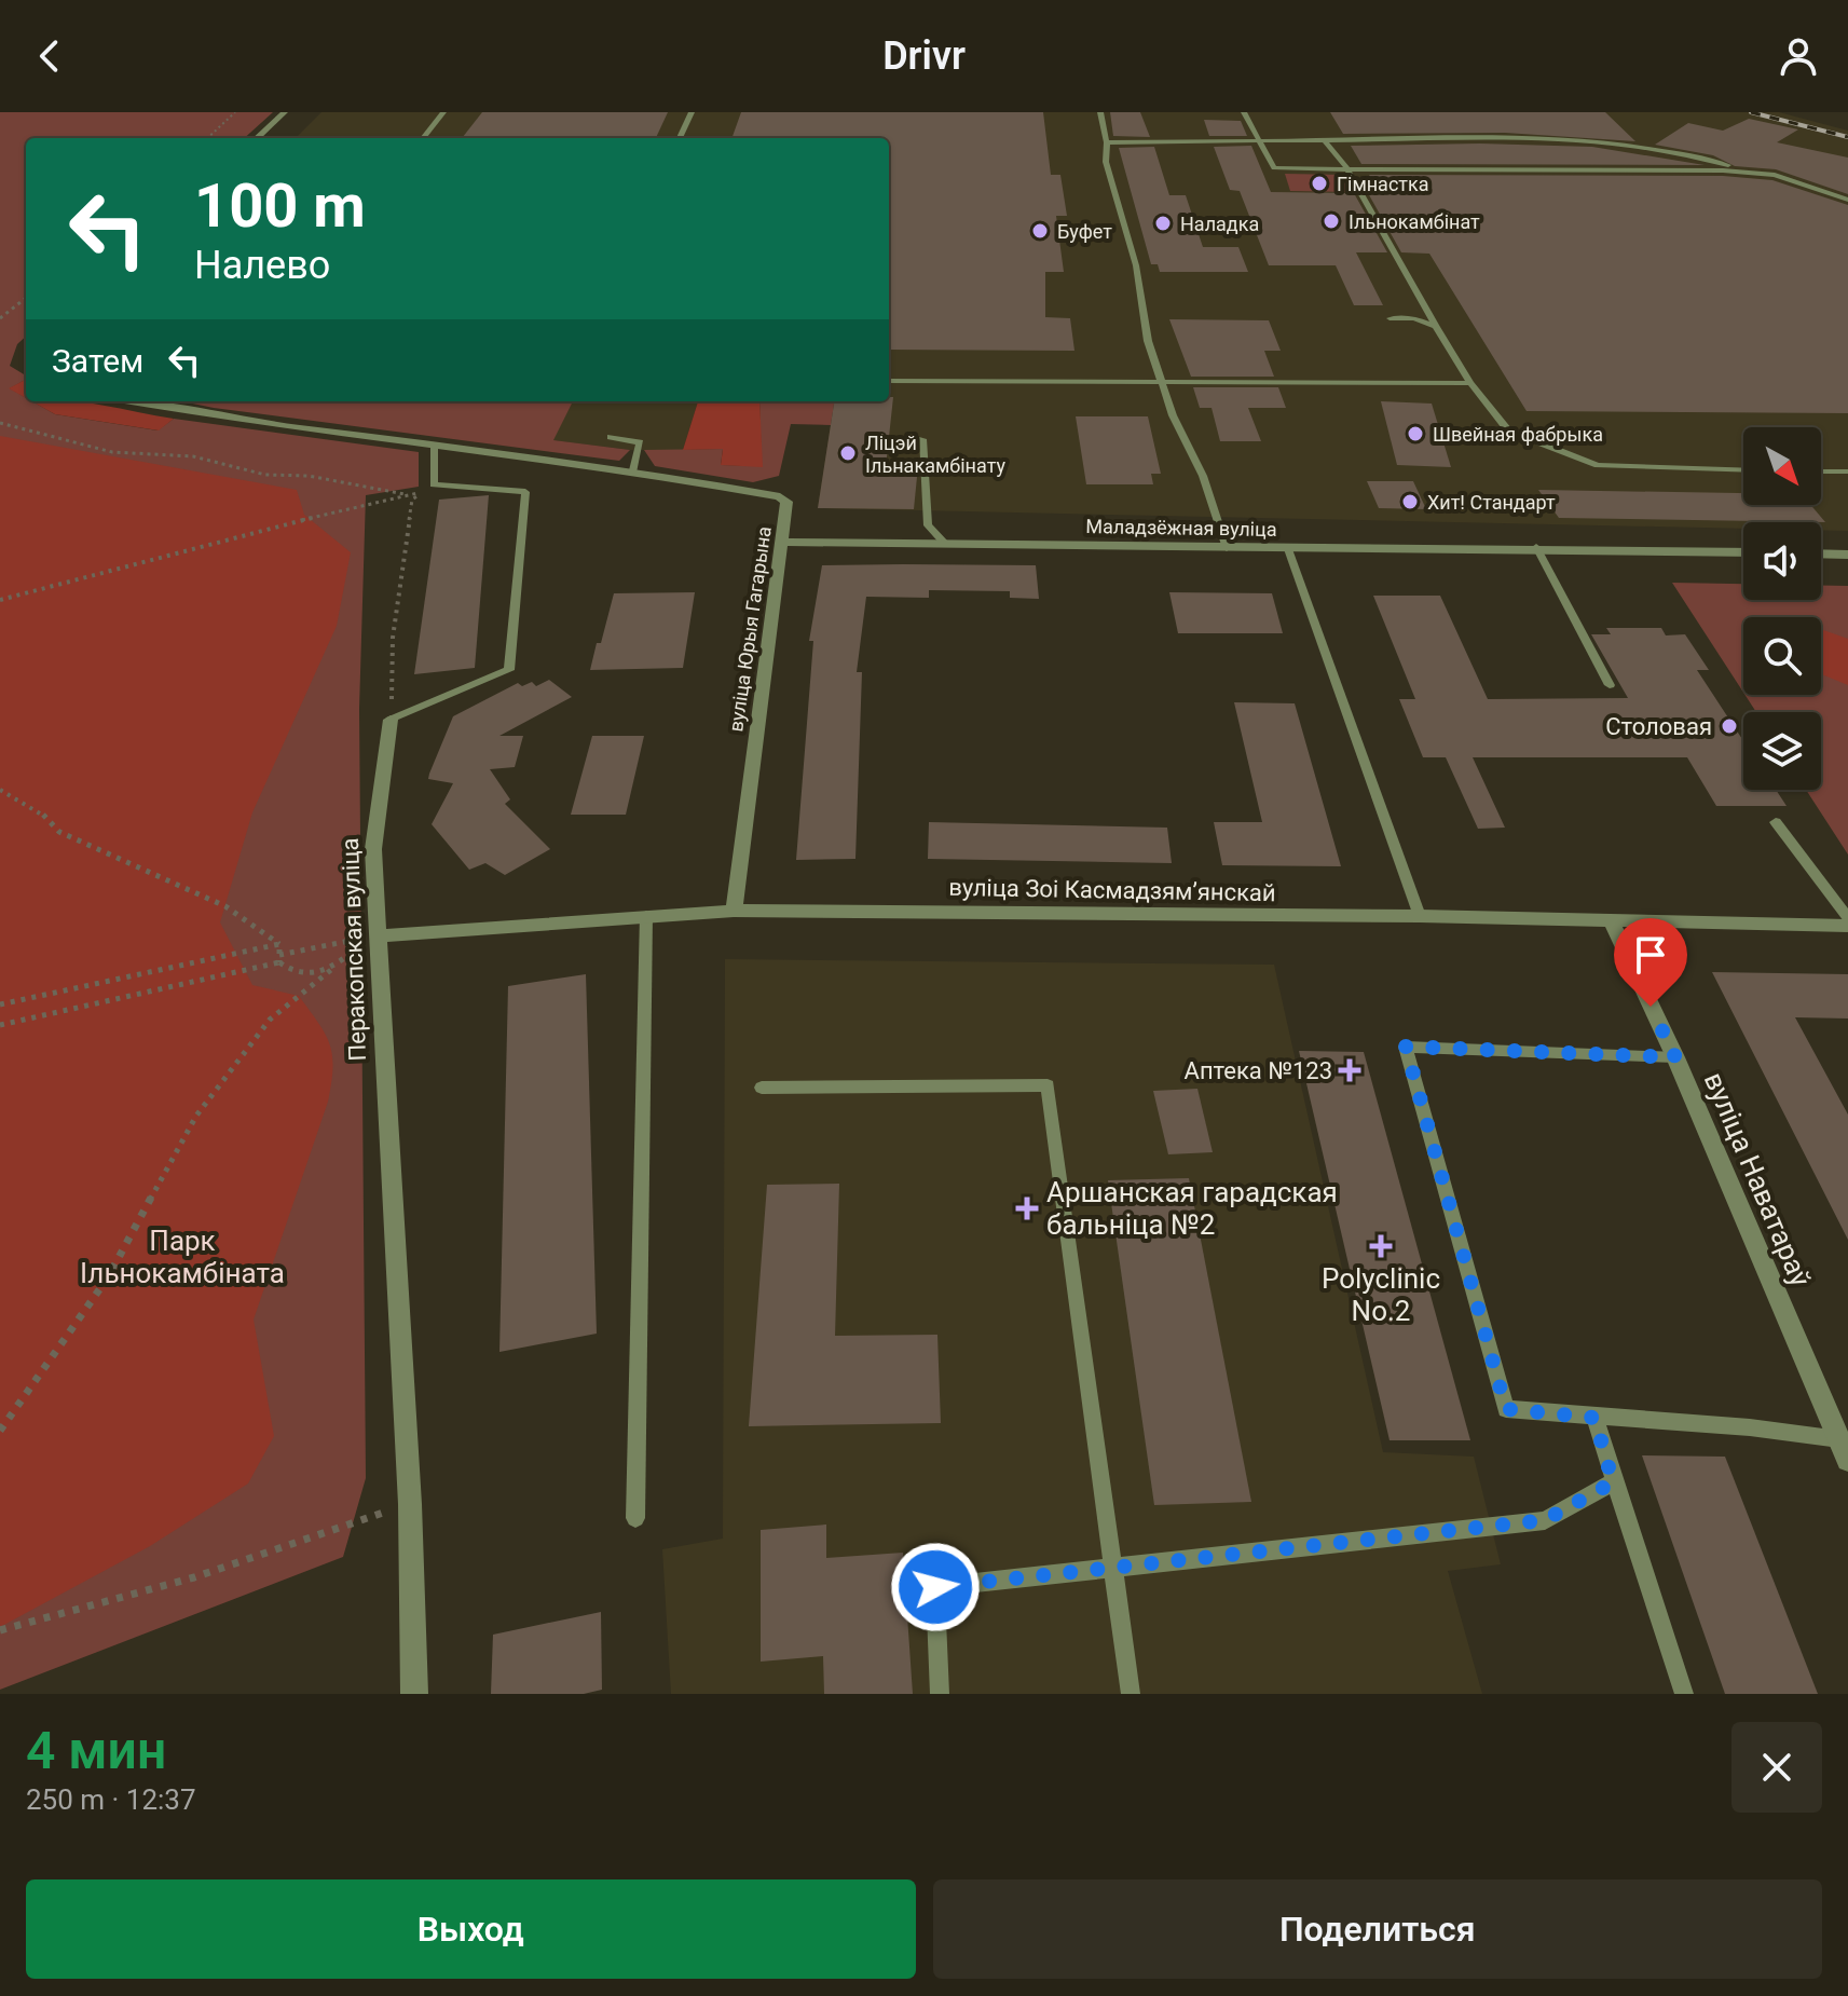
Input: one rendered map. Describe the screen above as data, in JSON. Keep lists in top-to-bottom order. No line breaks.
{"streets":{"street":["Маладзёжная вуліца","вуліца Юрыя Гагарына","вуліца Зоі Касмадзямʼянскай","Перакопская вуліца","вуліца Наватараў"]},"crossings":[["Маладзёжная вуліца","вуліца Юрыя Гагарына"],["вуліца Юрыя Гагарына","вуліца Зоі Касмадзямʼянскай"],["вуліца Зоі Касмадзямʼянскай","Перакопская вуліца"],["вуліца Зоі Касмадзямʼянскай","вуліца Наватараў"]],"parks":["Парк Ільнокамбіната"],"places":{"other":["Гімнастка","Ільнокамбінат","Наладка","Буфет","Швейная фабрыка","Ліцэй Ільнакамбінату","Хит! Стандарт","Столовая"],"health":["Аптека №123","Аршанская гарадская бальніца №2","Polyclinic No.2"]},"north":"bottom right","page":{"header":"Drivr","turn":["100 m","Налево"],"then":"Затем","heading":["4 мин","250 m · 12:37"],"buttons":["Выход","Поделиться"]}}
